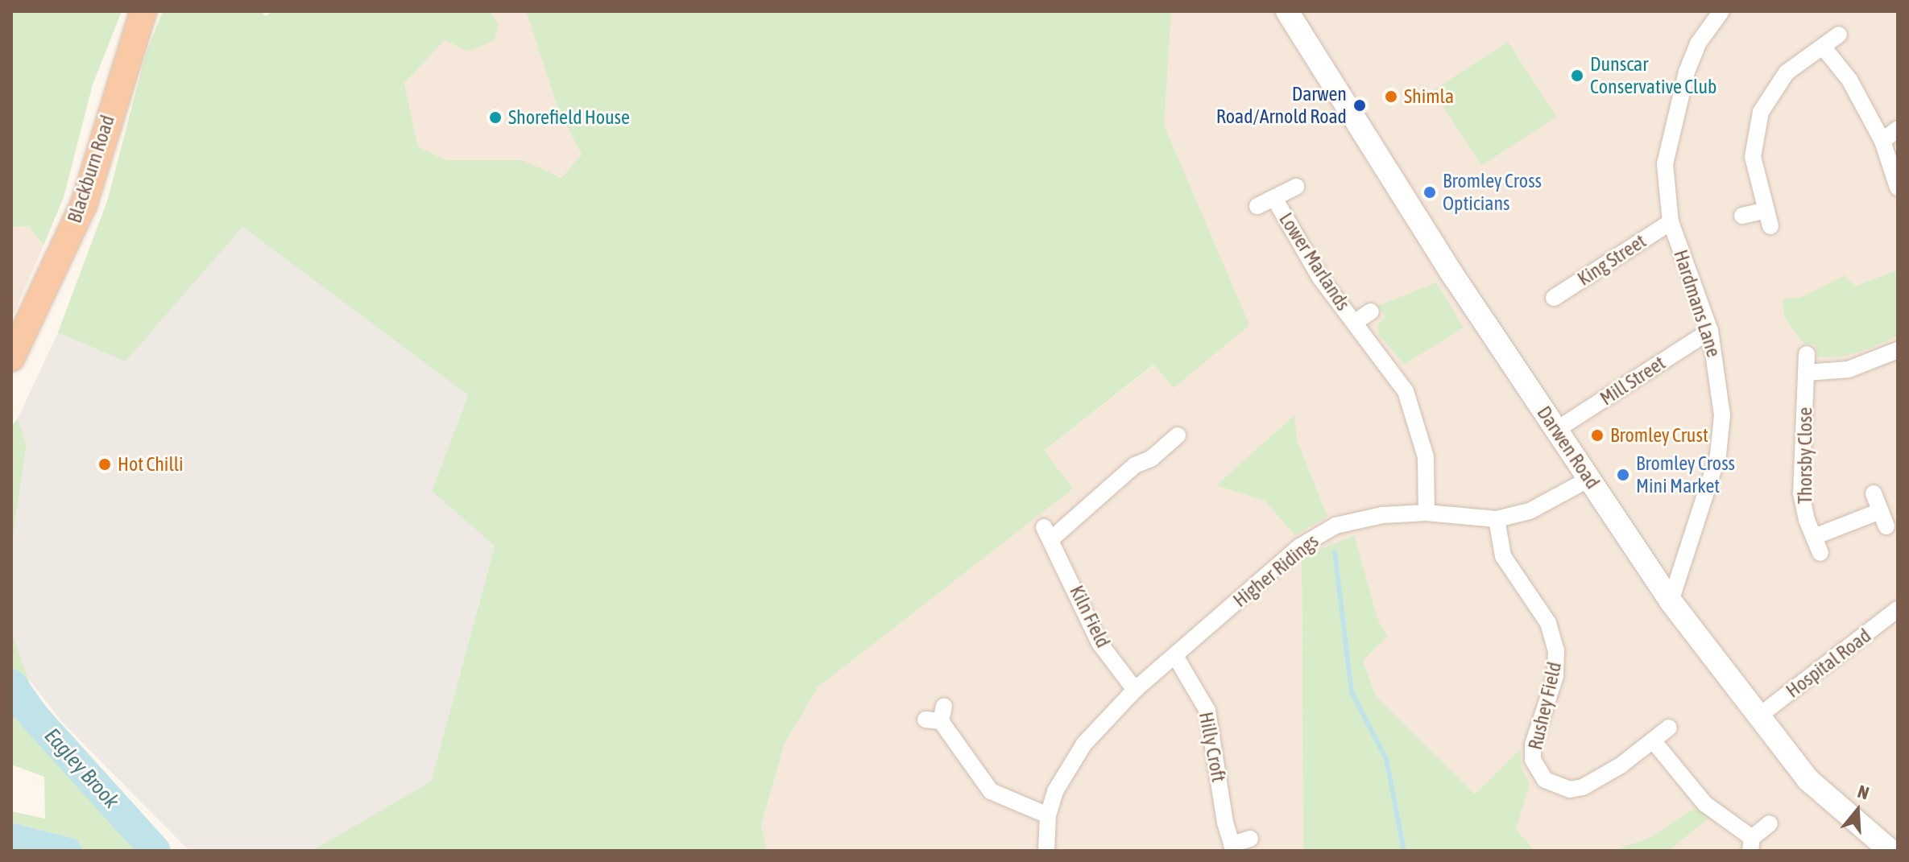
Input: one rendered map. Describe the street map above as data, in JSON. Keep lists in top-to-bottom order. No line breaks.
{"streets":{"highway":["Blackburn Road"],"main road":["Darwen Road"],"street":["King Street","Lower Marlands","Hardmans Lane","Mill Street","Thorsby Close","Higher Ridings","Kiln Field","Hospital Road","Rushey Field","Hilly Croft"]},"crossings":[["King Street","Hardmans Lane"],["Lower Marlands","Higher Ridings"],["Hardmans Lane","Mill Street"],["Hardmans Lane","Darwen Road"],["Mill Street","Darwen Road"],["Darwen Road","Higher Ridings"],["Darwen Road","Hospital Road"],["Higher Ridings","Kiln Field"],["Higher Ridings","Rushey Field"],["Higher Ridings","Hilly Croft"]],"water":["Eagley Brook"],"places":["Dunscar Conservative Club","Shimla","Darwen Road/Arnold Road","Shorefield House","Bromley Cross Opticians","Bromley Crust","Hot Chilli","Bromley Cross Mini Market"],"north":"top"}
